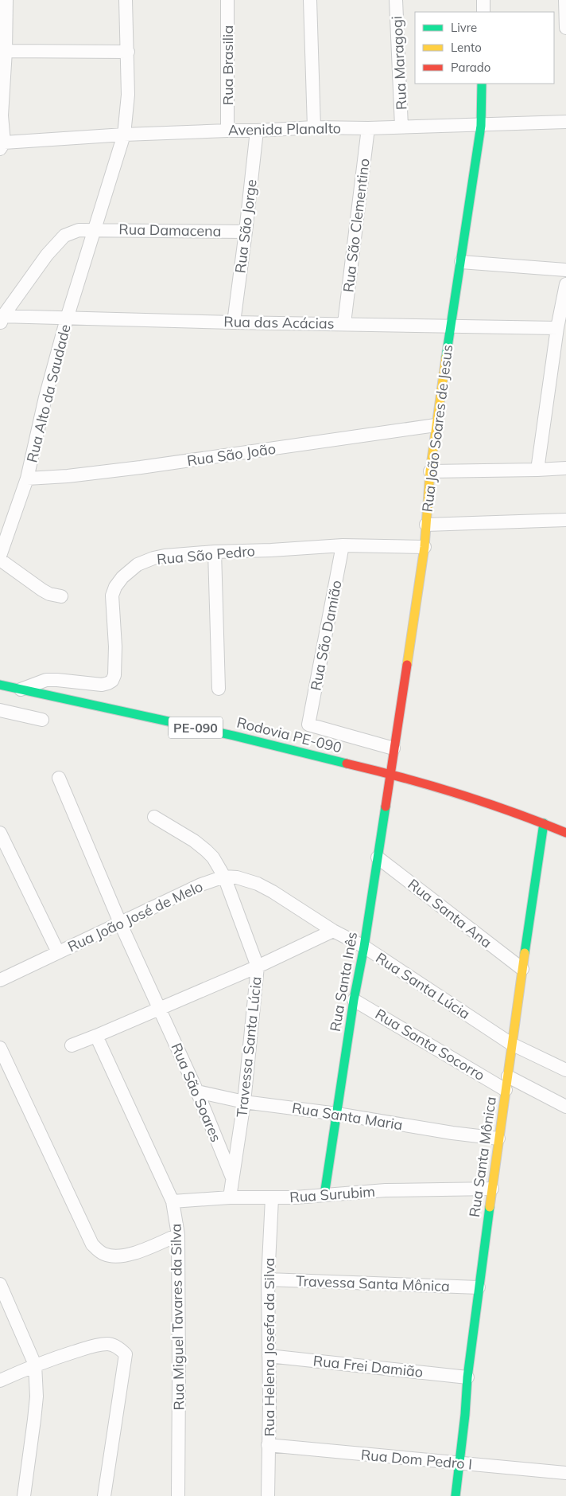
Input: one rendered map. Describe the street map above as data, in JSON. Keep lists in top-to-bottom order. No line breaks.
{"streets":{"street":["Rua Maragogi","Rua Brasilia","Avenida Planalto","Rua São Clementino","Rua São Jorge","Rua Damacena","Rua das Acácias","Rua Alto da Saudade","Rua João Soares de Jesus","Rua São João","Rua São Pedro","Rua São Damião","PE-090","Rodovia PE-090","Rua Santa Ana","Rua João José de Melo","Rua Santa Inês","Rua Santa Lúcia","Rua Santa Socorro","Travessa Santa Lúcia","Rua São Soares","Rua Santa Maria","Rua Santa Mônica","Rua Surubim","Travessa Santa Mônica","Rua Miguel Tavares da Silva","Rua Helena Josefa da Silva","Rua Frei Damião","Rua Dom Pedro I"]},"crossings":[["Rua Maragogi","Avenida Planalto"],["Rua Brasilia","Avenida Planalto"],["Avenida Planalto","Rua São Clementino"],["Avenida Planalto","Rua São Jorge"],["Avenida Planalto","Rua Alto da Saudade"],["Avenida Planalto","Rua João Soares de Jesus"],["Rua São Clementino","Rua das Acácias"],["Rua São Jorge","Rua Damacena"],["Rua São Jorge","Rua das Acácias"],["Rua Damacena","Rua Alto da Saudade"],["Rua das Acácias","Rua Alto da Saudade"],["Rua das Acácias","Rua João Soares de Jesus"],["Rua Alto da Saudade","Rua São João"],["Rua João Soares de Jesus","Rua São João"],["Rua João Soares de Jesus","Rua São Pedro"],["Rua João Soares de Jesus","Rua São Damião"],["Rua João Soares de Jesus","Rodovia PE-090"],["Rua João Soares de Jesus","Rua Santa Inês"],["Rua São Pedro","Rua São Damião"],["Rua São Pedro","Rodovia PE-090"],["Rodovia PE-090","Rua Santa Inês"],["Rodovia PE-090","Rua Santa Mônica"],["Rua Santa Ana","Rua Santa Inês"],["Rua Santa Ana","Rua Santa Mônica"],["Rua João José de Melo","Rua Santa Lúcia"],["Rua João José de Melo","Travessa Santa Lúcia"],["Rua João José de Melo","Rua São Soares"],["Rua Santa Inês","Rua Santa Lúcia"],["Rua Santa Inês","Rua Santa Socorro"],["Rua Santa Inês","Rua Santa Maria"],["Rua Santa Inês","Rua Surubim"],["Rua Santa Lúcia","Rua Santa Mônica"],["Rua Santa Socorro","Rua Santa Mônica"],["Travessa Santa Lúcia","Rua São Soares"],["Travessa Santa Lúcia","Rua Santa Maria"],["Travessa Santa Lúcia","Rua Surubim"],["Rua São Soares","Rua Santa Maria"],["Rua Santa Maria","Rua Santa Mônica"],["Rua Santa Mônica","Rua Surubim"],["Rua Santa Mônica","Travessa Santa Mônica"],["Rua Santa Mônica","Rua Frei Damião"],["Rua Santa Mônica","Rua Dom Pedro I"],["Rua Surubim","Rua Miguel Tavares da Silva"],["Rua Surubim","Rua Helena Josefa da Silva"],["Travessa Santa Mônica","Rua Helena Josefa da Silva"],["Rua Helena Josefa da Silva","Rua Frei Damião"],["Rua Helena Josefa da Silva","Rua Dom Pedro I"]],"legend":["Livre","Lento","Parado"]}
